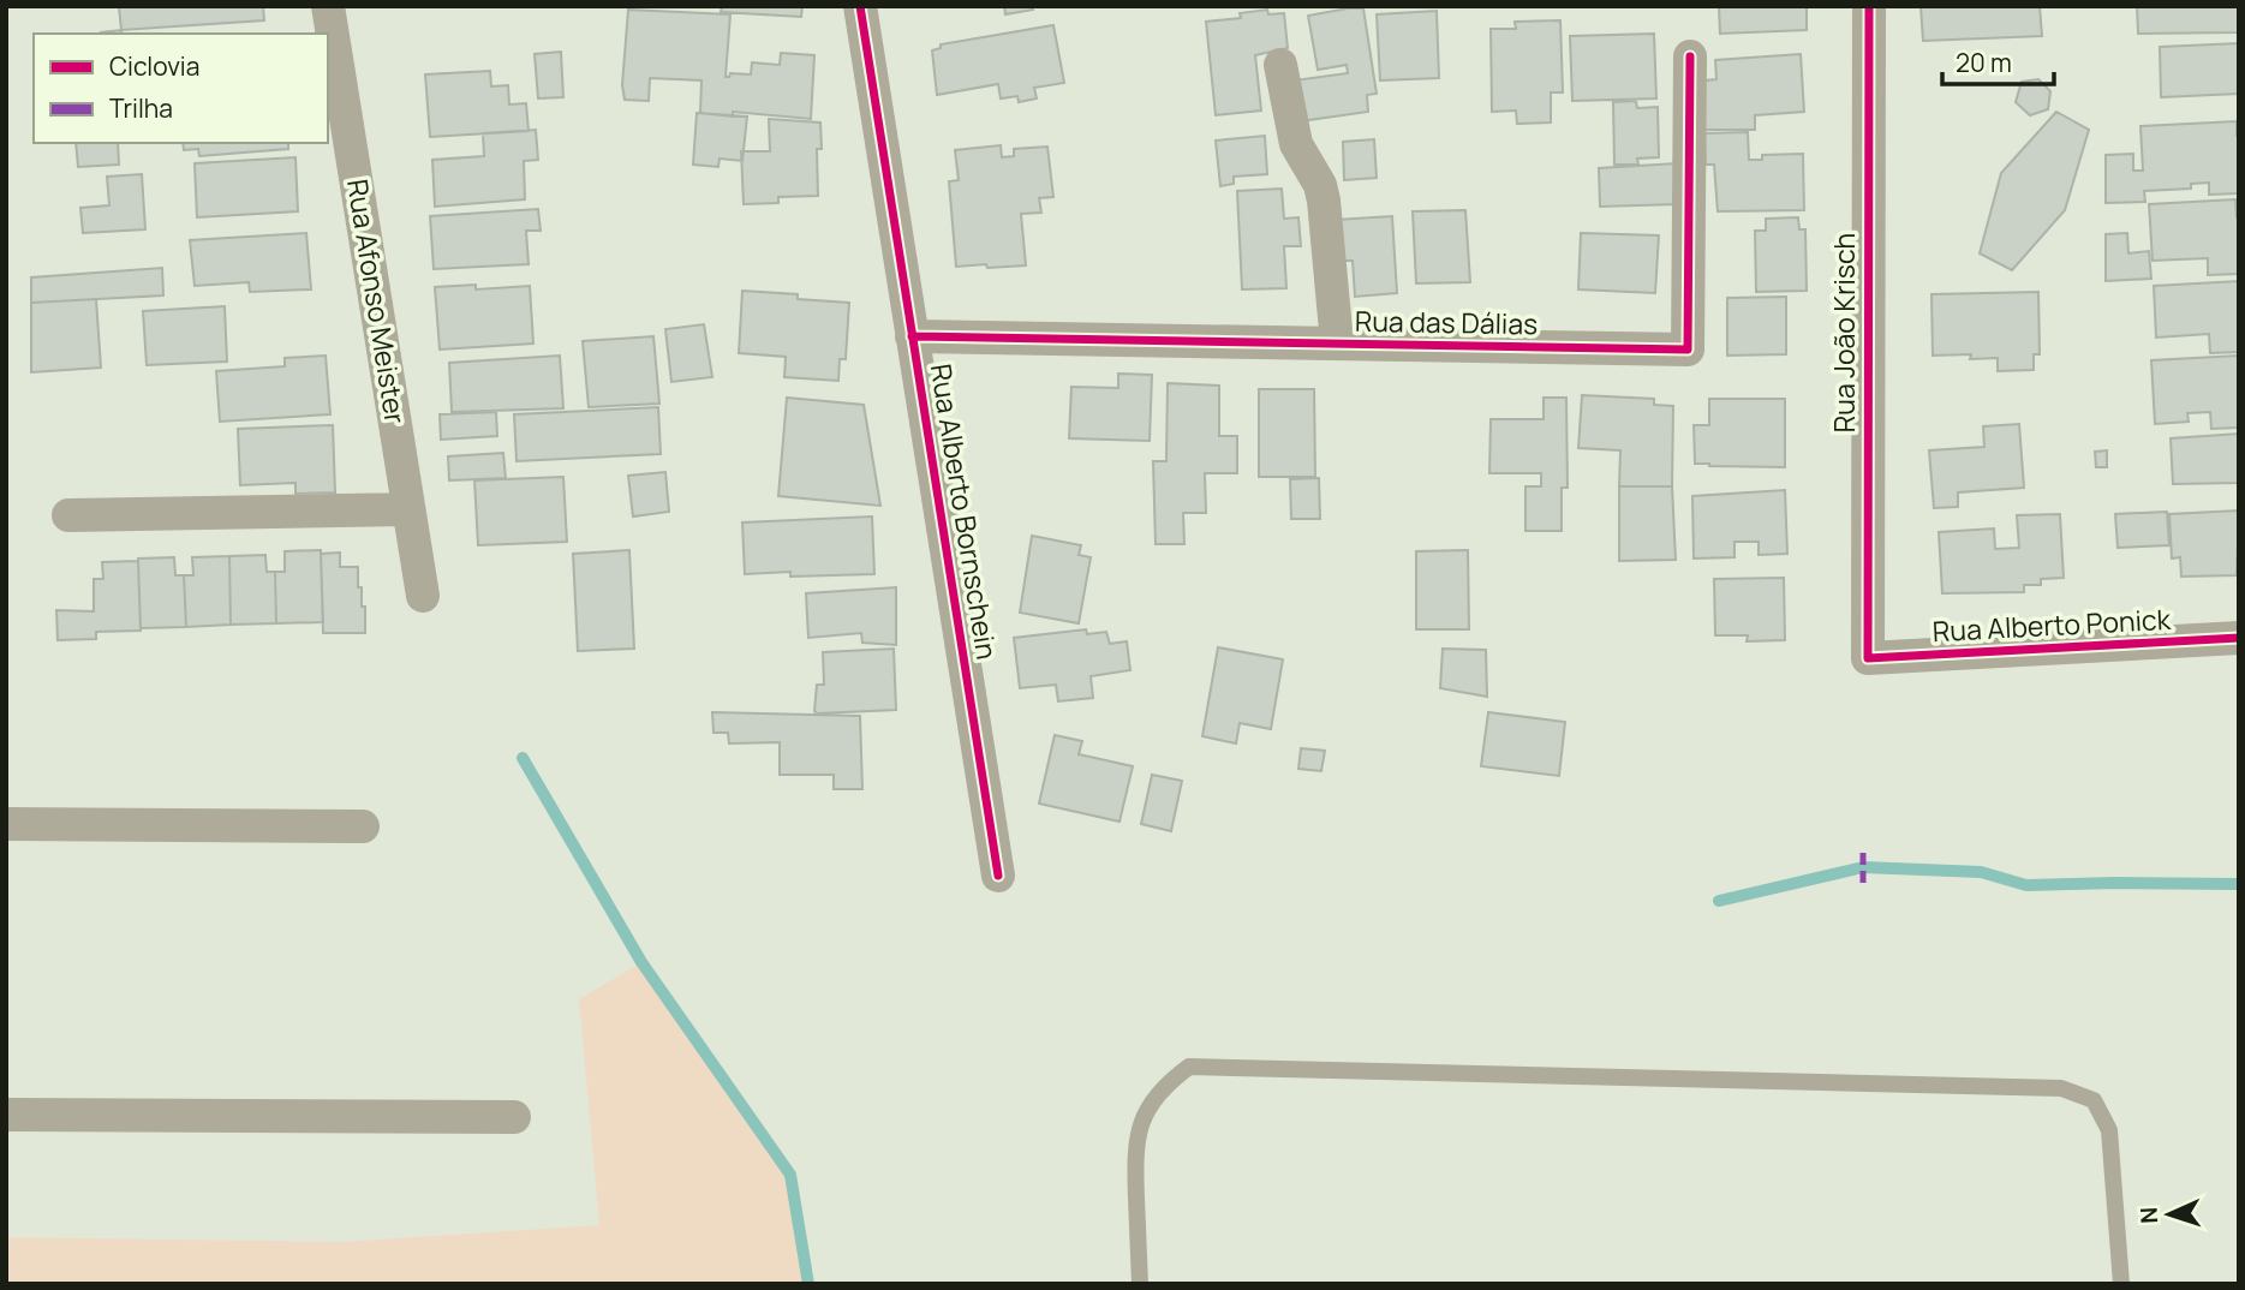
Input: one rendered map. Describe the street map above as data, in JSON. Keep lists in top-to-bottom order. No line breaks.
{"streets":{"street":["Rua Afonso Meister","Rua das Dálias","Rua João Krisch","Rua Alberto Bornschein","Rua Alberto Ponick"]},"crossings":[["Rua das Dálias","Rua Alberto Bornschein"],["Rua João Krisch","Rua Alberto Ponick"]],"legend":["Ciclovia","Trilha"],"scale_bar":"20 m","north":"left"}
